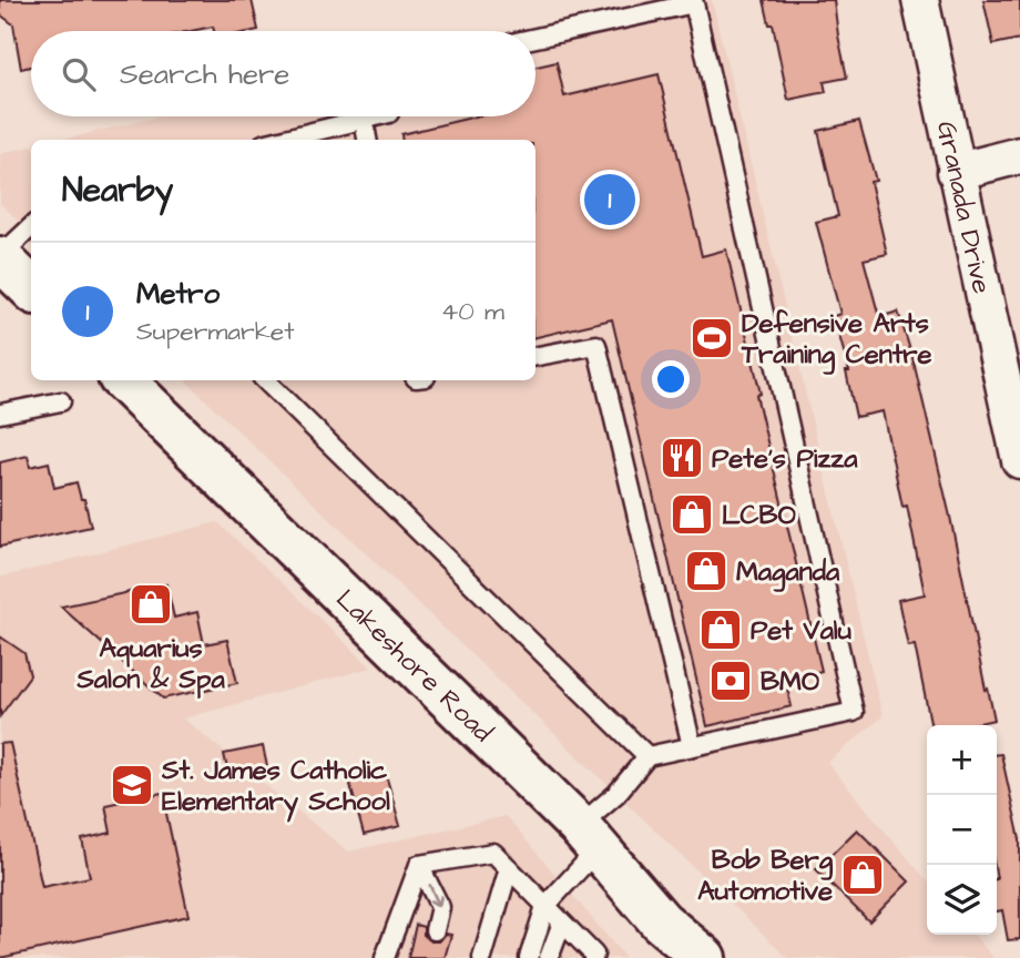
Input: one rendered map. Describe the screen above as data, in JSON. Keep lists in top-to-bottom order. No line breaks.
{"streets":{"main road":["Lakeshore Road"],"street":["Granada Drive"]},"places":{"sports":["Defensive Arts Training Centre"],"restaurant":["Pete's Pizza"],"shop":["LCBO","Maganda","Aquarius Salon & Spa","Pet Valu","Bob Berg Automotive"],"bank":["BMO"],"school or university":["St. James Catholic Elementary School"]},"page":{"search":"Search here","heading":"Nearby","pins":"1","list":[{"mark":"1","name":"Metro","note":"Supermarket","value":"40 m"}],"map_buttons":["+","−"]}}
